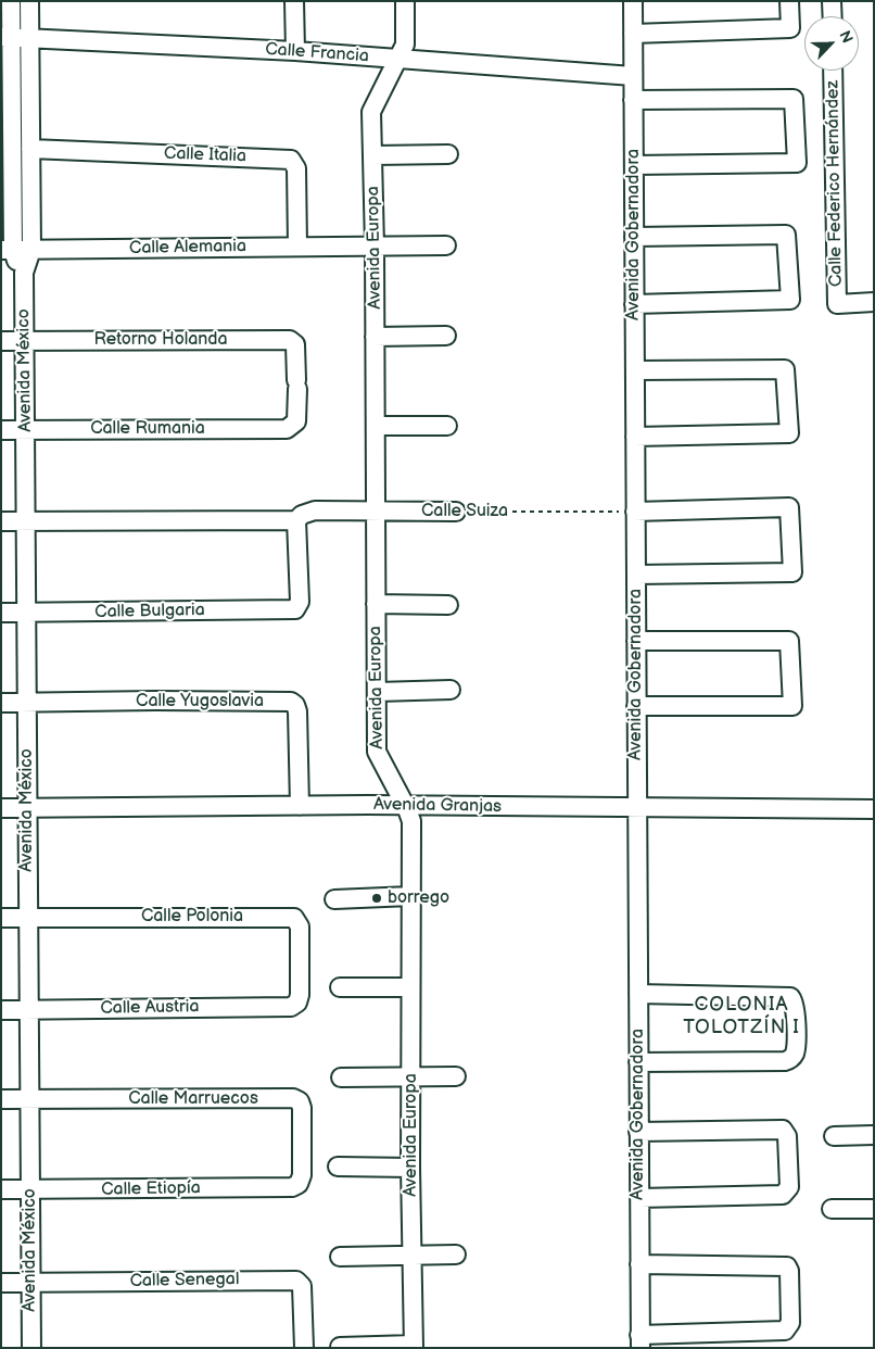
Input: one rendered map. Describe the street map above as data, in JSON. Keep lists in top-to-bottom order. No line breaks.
{"streets":{"street":["Calle Francia","Calle Italia","Calle Federico Hernández","Avenida Gobernadora","Calle Alemania","Avenida Europa","Retorno Holanda","Avenida México","Calle Rumania","Calle Suiza","Calle Bulgaria","Calle Yugoslavia","Avenida Granjas","Calle Polonia","Calle Austria","Calle Marruecos","Calle Etiopía","Calle Senegal"]},"crossings":[["Calle Francia","Avenida Gobernadora"],["Calle Francia","Avenida Europa"],["Calle Francia","Avenida México"],["Calle Italia","Calle Alemania"],["Calle Italia","Avenida México"],["Avenida Gobernadora","Calle Suiza"],["Avenida Gobernadora","Avenida Granjas"],["Calle Alemania","Avenida Europa"],["Calle Alemania","Avenida México"],["Avenida Europa","Calle Suiza"],["Avenida Europa","Avenida Granjas"],["Retorno Holanda","Avenida México"],["Retorno Holanda","Calle Rumania"],["Avenida México","Calle Rumania"],["Avenida México","Calle Suiza"],["Avenida México","Calle Bulgaria"],["Avenida México","Calle Yugoslavia"],["Avenida México","Avenida Granjas"],["Avenida México","Calle Polonia"],["Avenida México","Calle Austria"],["Avenida México","Calle Marruecos"],["Avenida México","Calle Etiopía"],["Avenida México","Calle Senegal"],["Calle Suiza","Calle Bulgaria"],["Calle Yugoslavia","Avenida Granjas"],["Calle Polonia","Calle Austria"],["Calle Marruecos","Calle Etiopía"]],"districts":["COLONIA TOLOTZÍN I"],"places":["borrego"],"north":"top right"}
